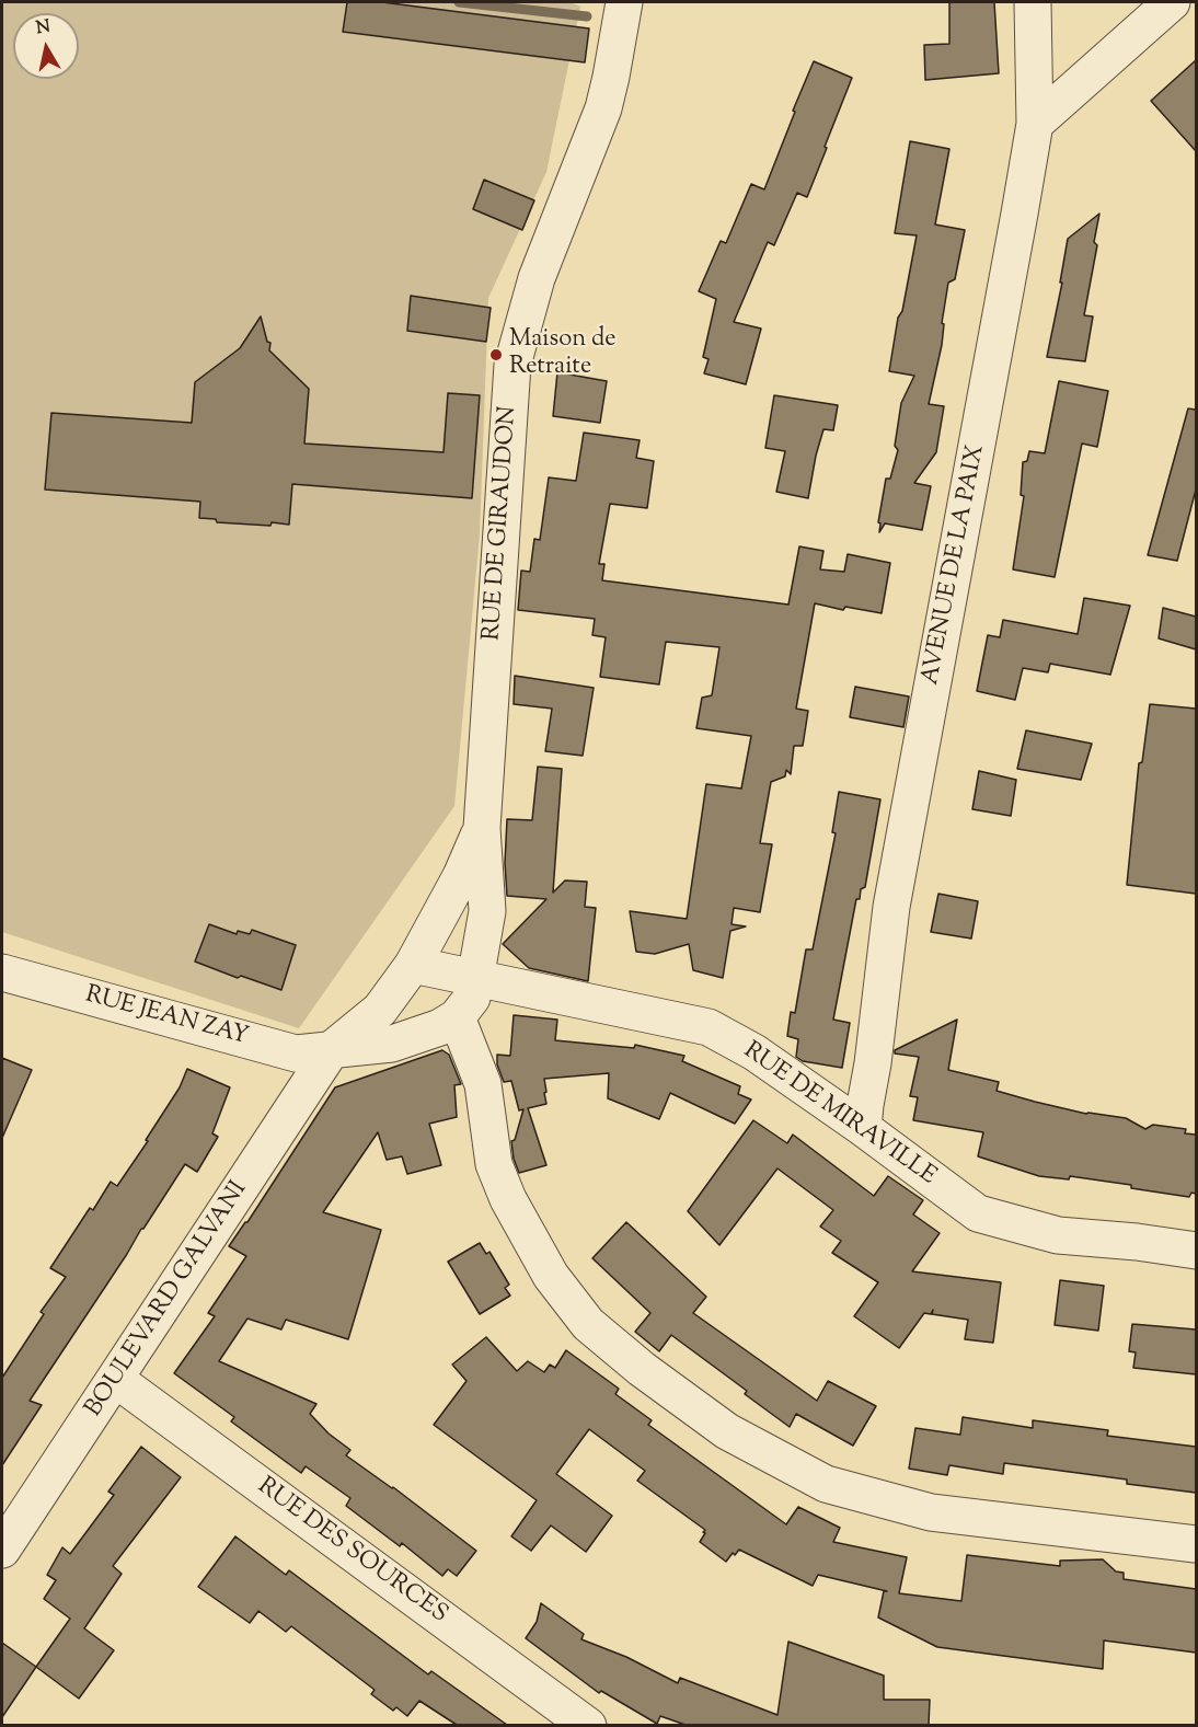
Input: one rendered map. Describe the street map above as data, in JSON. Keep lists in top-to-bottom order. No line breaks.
{"streets":{"street":["RUE DE GIRAUDON","AVENUE DE LA PAIX","RUE JEAN ZAY","RUE DE MIRAVILLE","BOULEVARD GALVANI","RUE DES SOURCES"]},"crossings":[["RUE DE GIRAUDON","RUE JEAN ZAY"],["RUE DE GIRAUDON","RUE DE MIRAVILLE"],["RUE DE GIRAUDON","BOULEVARD GALVANI"],["AVENUE DE LA PAIX","RUE DE MIRAVILLE"],["RUE JEAN ZAY","BOULEVARD GALVANI"],["BOULEVARD GALVANI","RUE DES SOURCES"]],"places":["Maison de Retraite"],"north":"top"}
